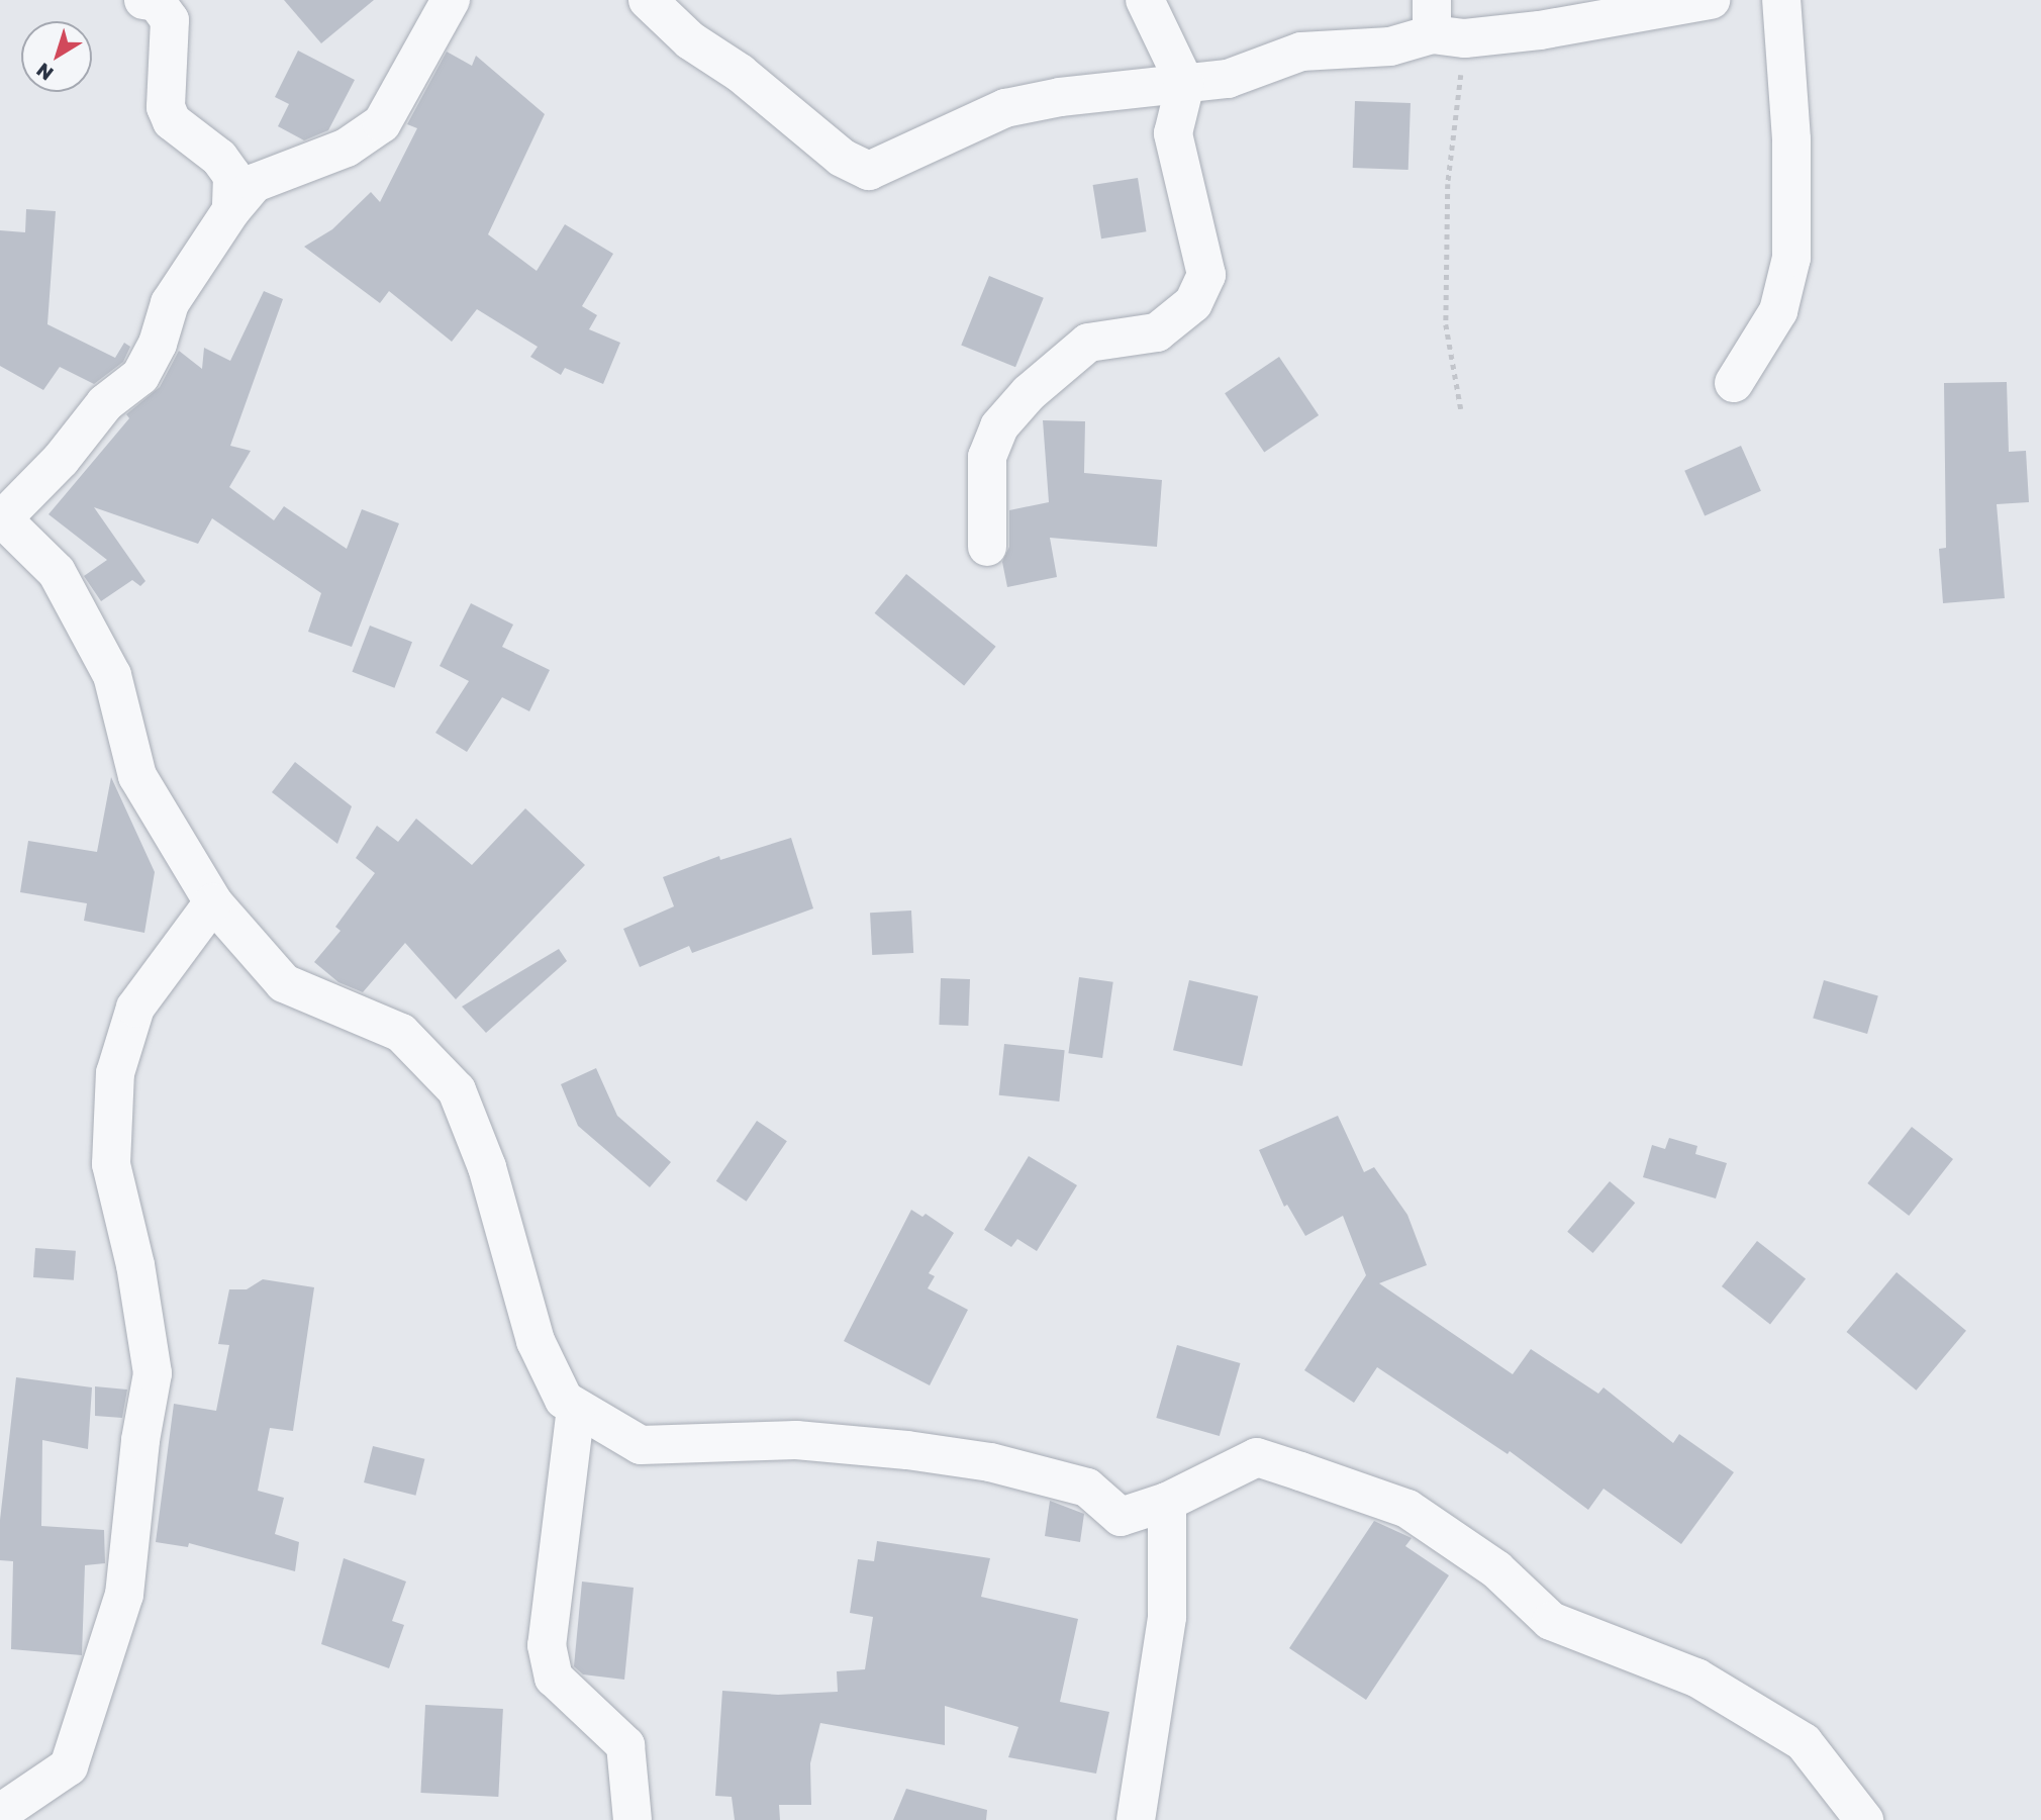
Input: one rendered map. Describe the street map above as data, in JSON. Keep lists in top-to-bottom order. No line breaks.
{"north":"bottom left"}
